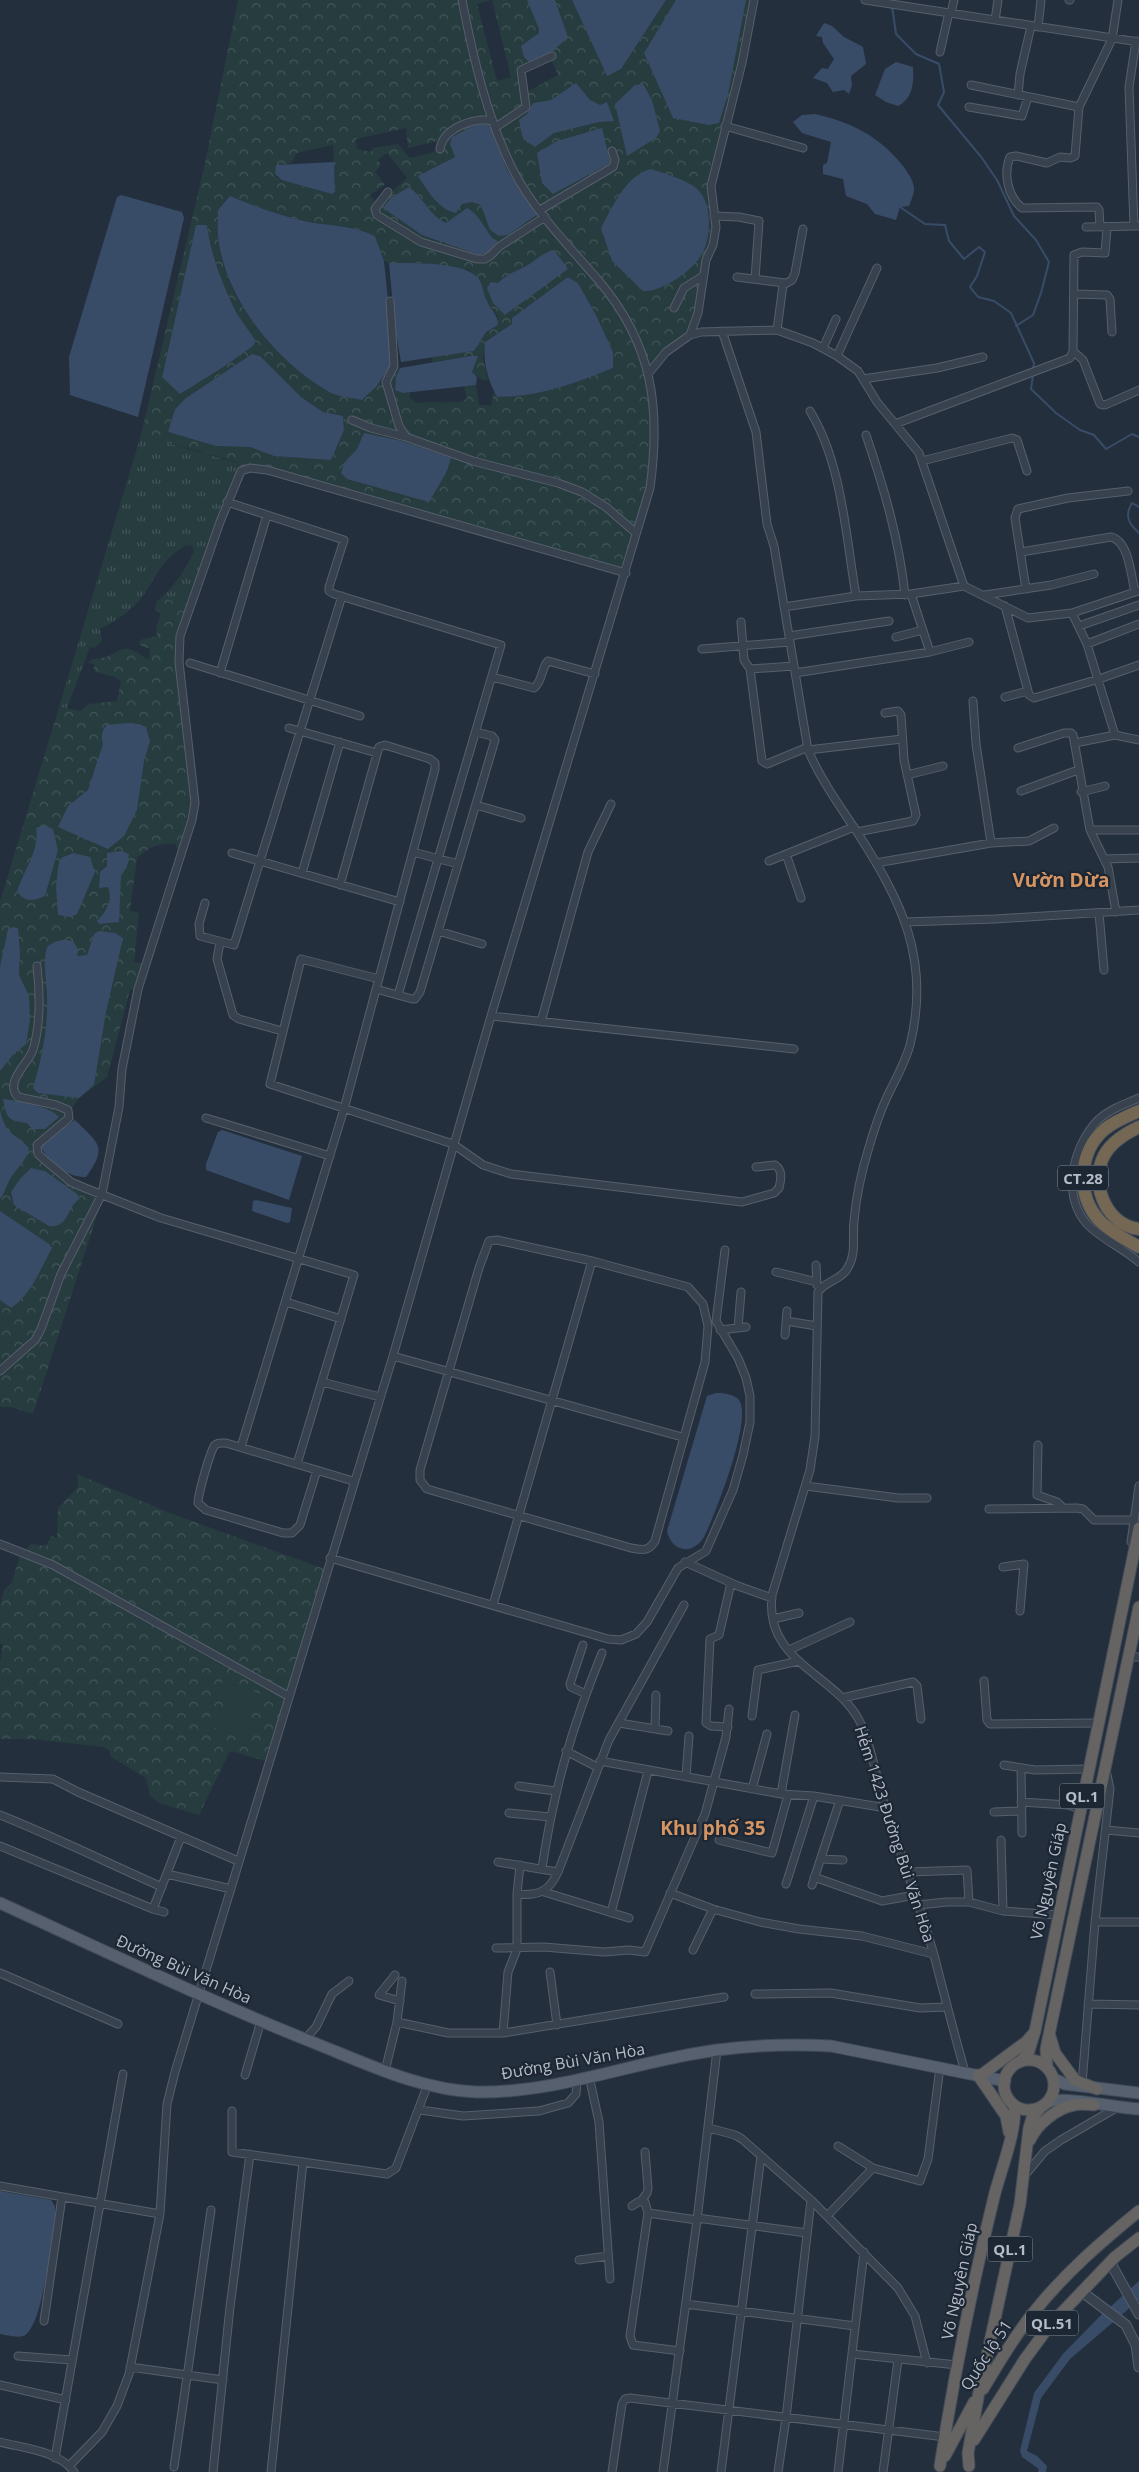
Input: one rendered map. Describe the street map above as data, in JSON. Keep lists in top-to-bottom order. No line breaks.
{"streets":{"highway":["CT.28","QL.1","Võ Nguyên Giáp","QL.51","Quốc lộ 51"],"main road":["Đường Bùi Văn Hòa"],"street":["Hẻm 1423 Đường Bùi Văn Hòa"]},"crossings":[["QL.1","Võ Nguyên Giáp"],["QL.1","Đường Bùi Văn Hòa"],["QL.1","QL.51"],["QL.1","Quốc lộ 51"],["Hẻm 1423 Đường Bùi Văn Hòa","Đường Bùi Văn Hòa"],["Võ Nguyên Giáp","Đường Bùi Văn Hòa"],["Võ Nguyên Giáp","QL.51"]],"districts":["Vườn Dừa","Khu phố 35"]}
